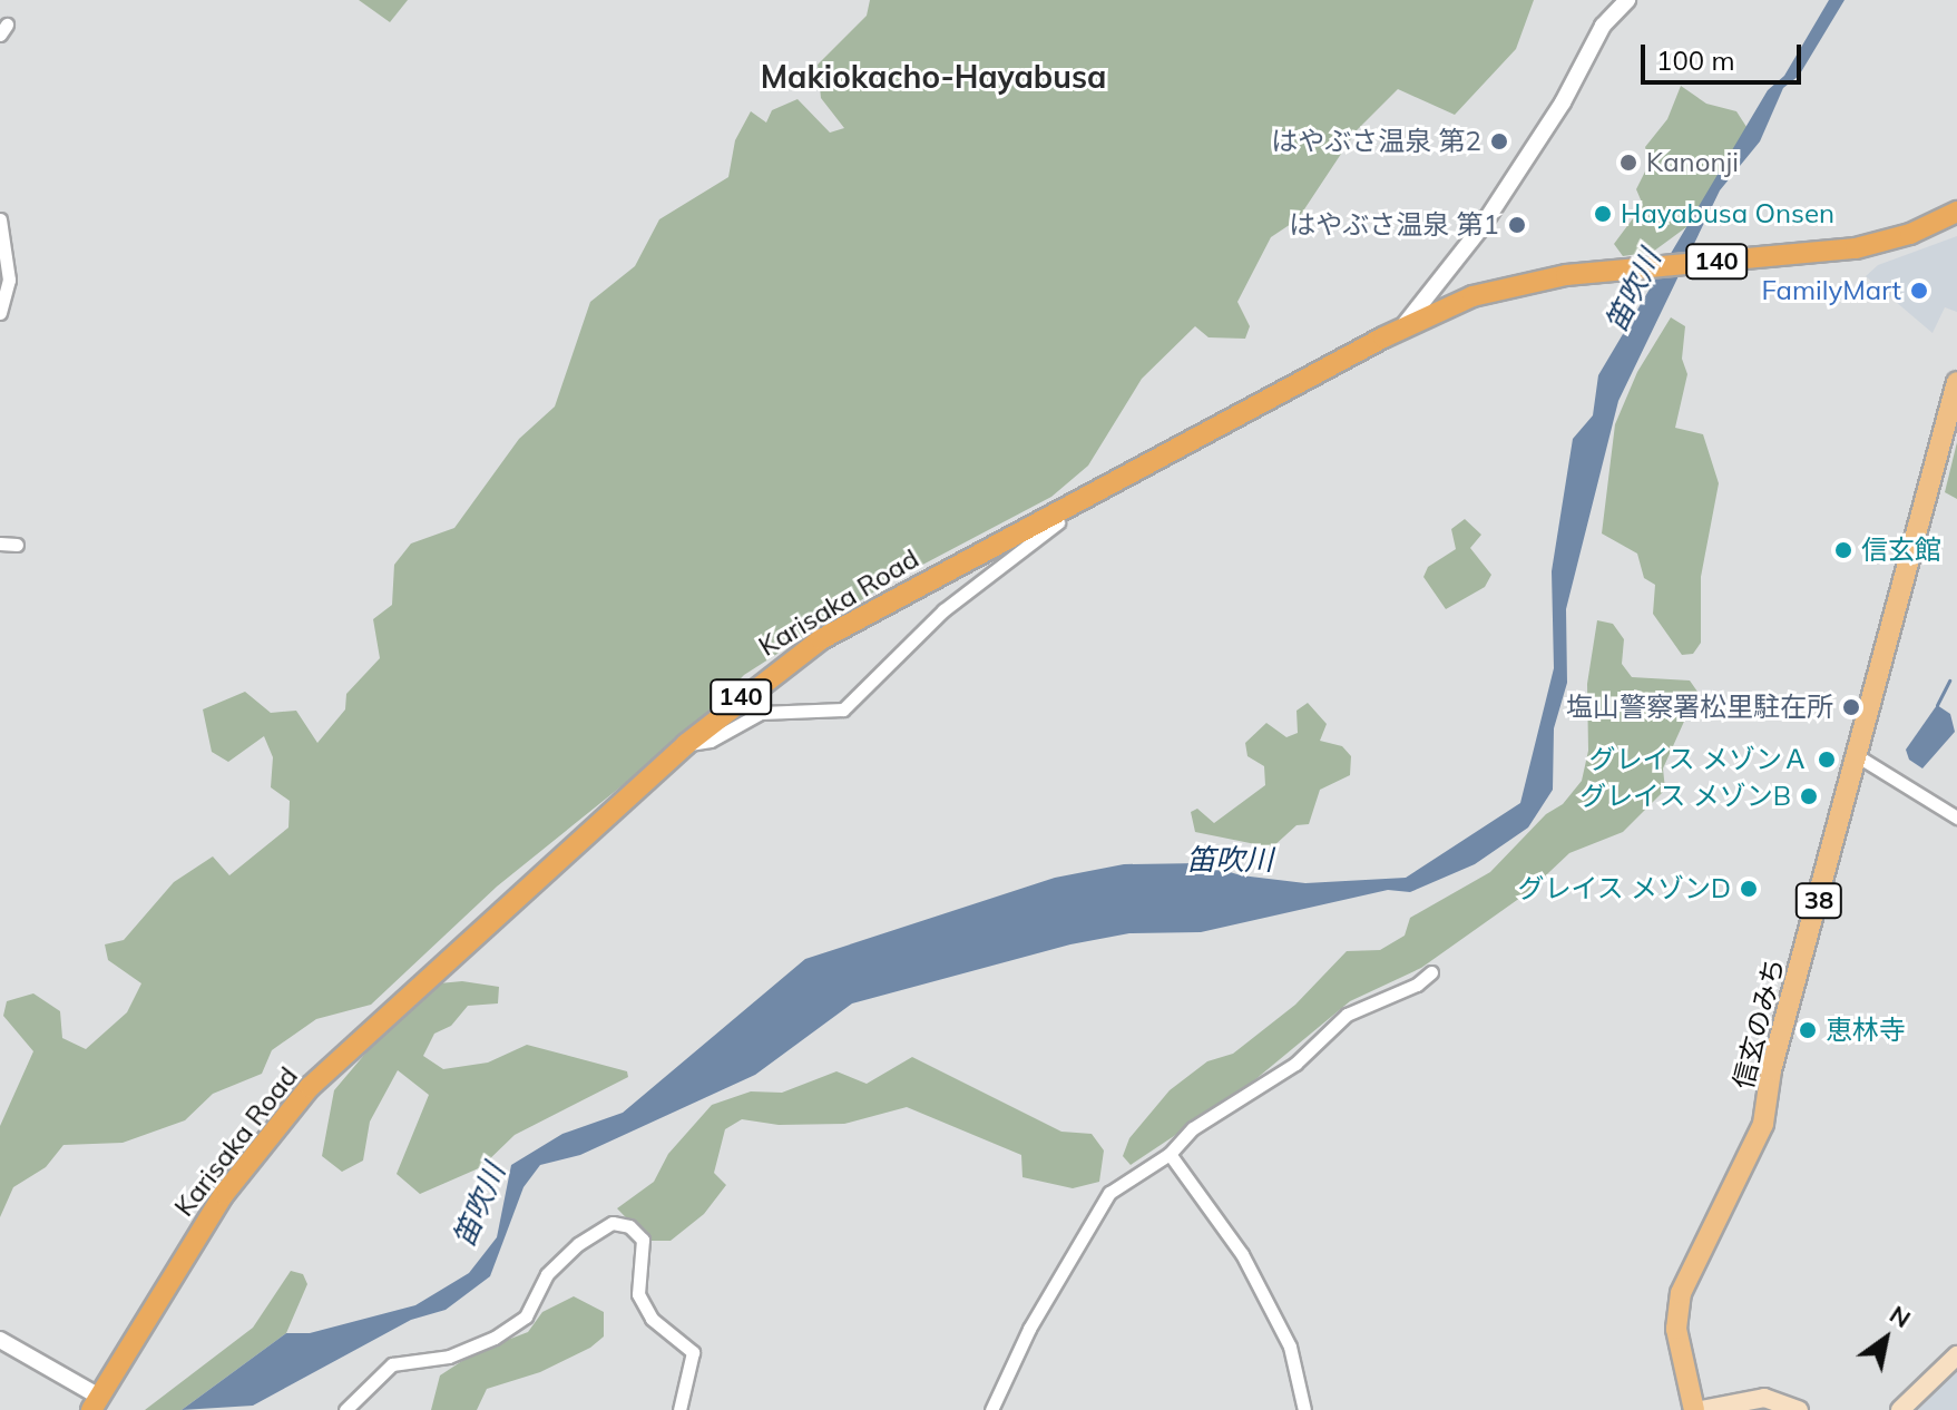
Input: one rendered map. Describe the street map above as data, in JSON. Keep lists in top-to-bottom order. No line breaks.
{"streets":{"highway":["140","Karisaka Road"],"main road":["38","信玄のみち"]},"crossings":[["140","Karisaka Road"]],"districts":["Makiokacho-Hayabusa"],"water":["笛吹川"],"places":["はやぶさ温泉 第2","Kanonji","Hayabusa Onsen","はやぶさ温泉 第1","FamilyMart","信玄館","塩山警察署松里駐在所","グレイス メゾンＡ","グレイス メゾンB","グレイス メゾンD","恵林寺"],"scale_bar":"100 m","north":"top right"}
